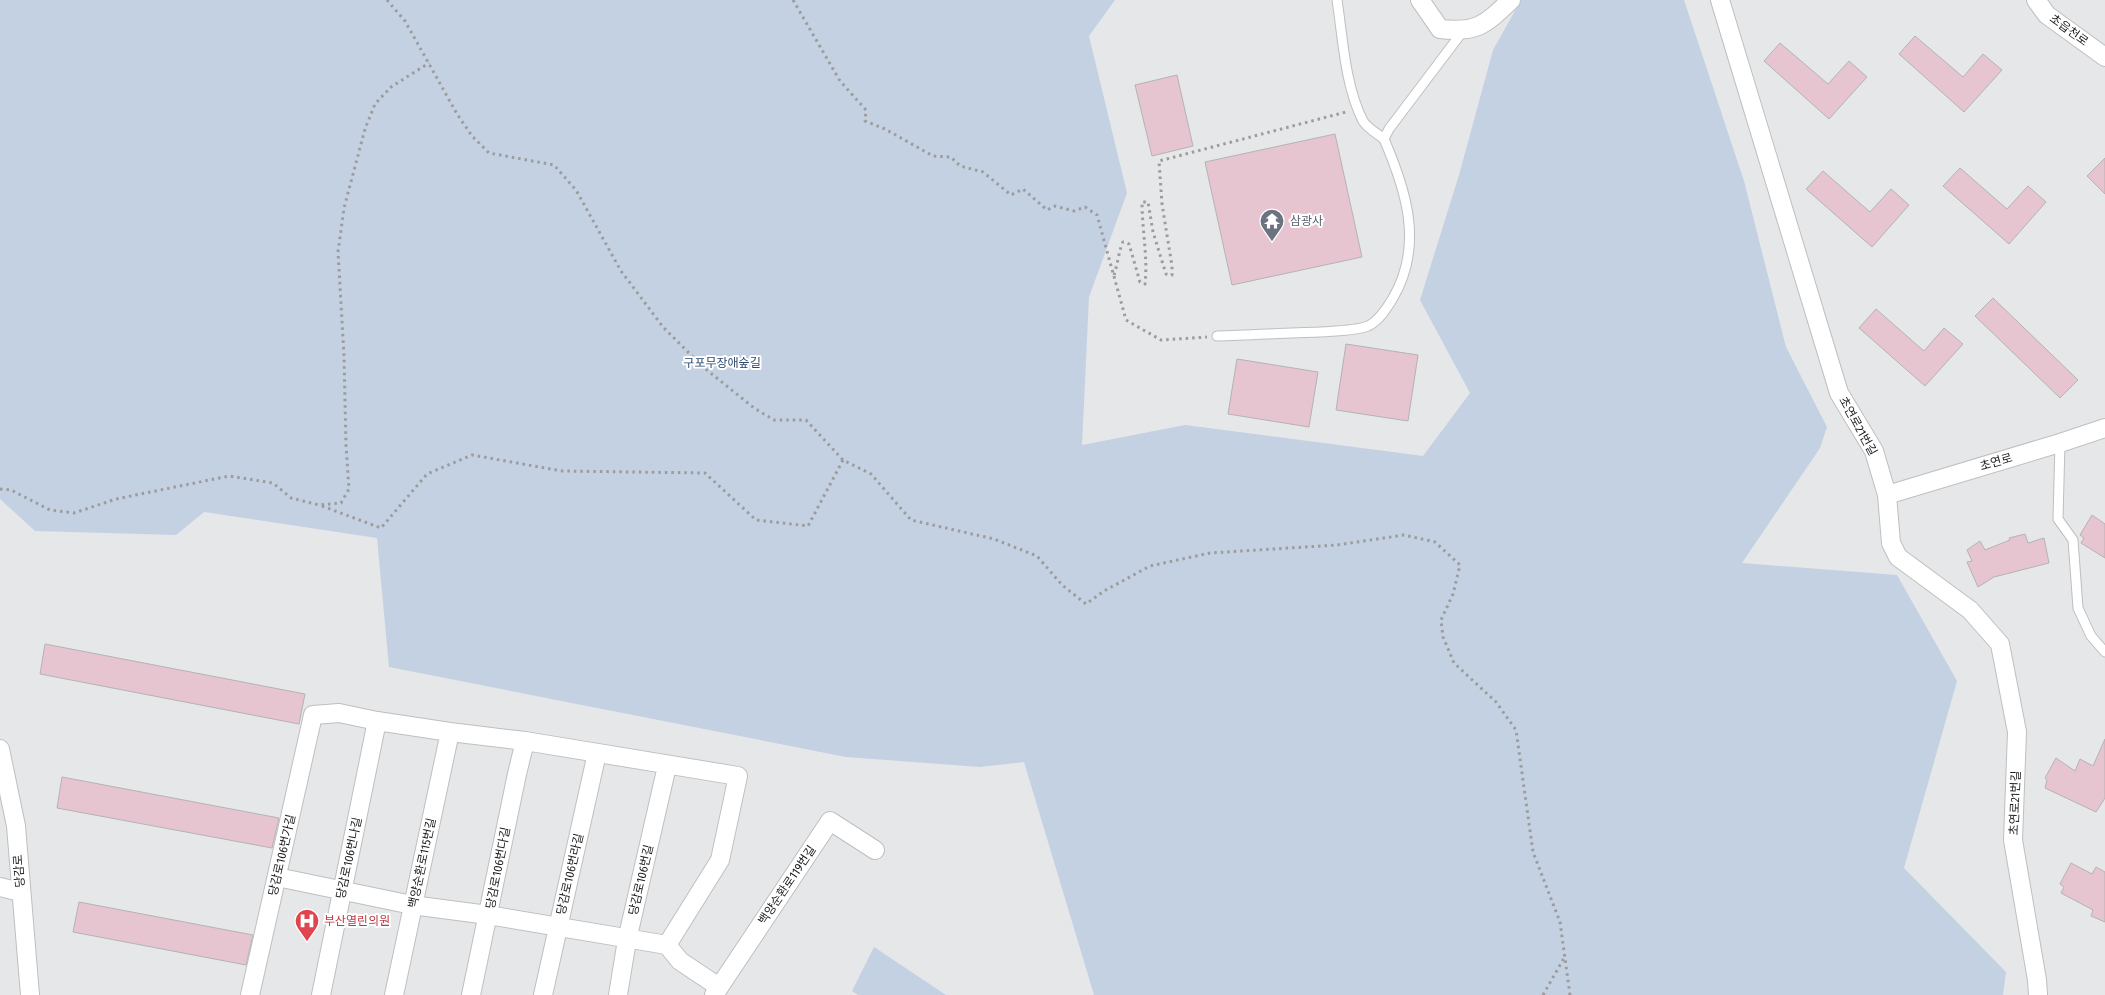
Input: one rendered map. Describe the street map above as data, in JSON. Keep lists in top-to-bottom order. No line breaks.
{"streets":{"street":["초읍천로","초연로21번길","초연로","당감로106번가길","당감로106번나길","백양순환로115번길","당감로106번다길","당감로","당감로106번라길","당감로106번길","백양순환로119번길"]},"crossings":[["초연로21번길","초연로"],["당감로106번가길","당감로106번나길"]],"parks":["구포무장애숲길"],"places":{"temple":["삼광사"],"hospital":["부산열린의원"]}}
